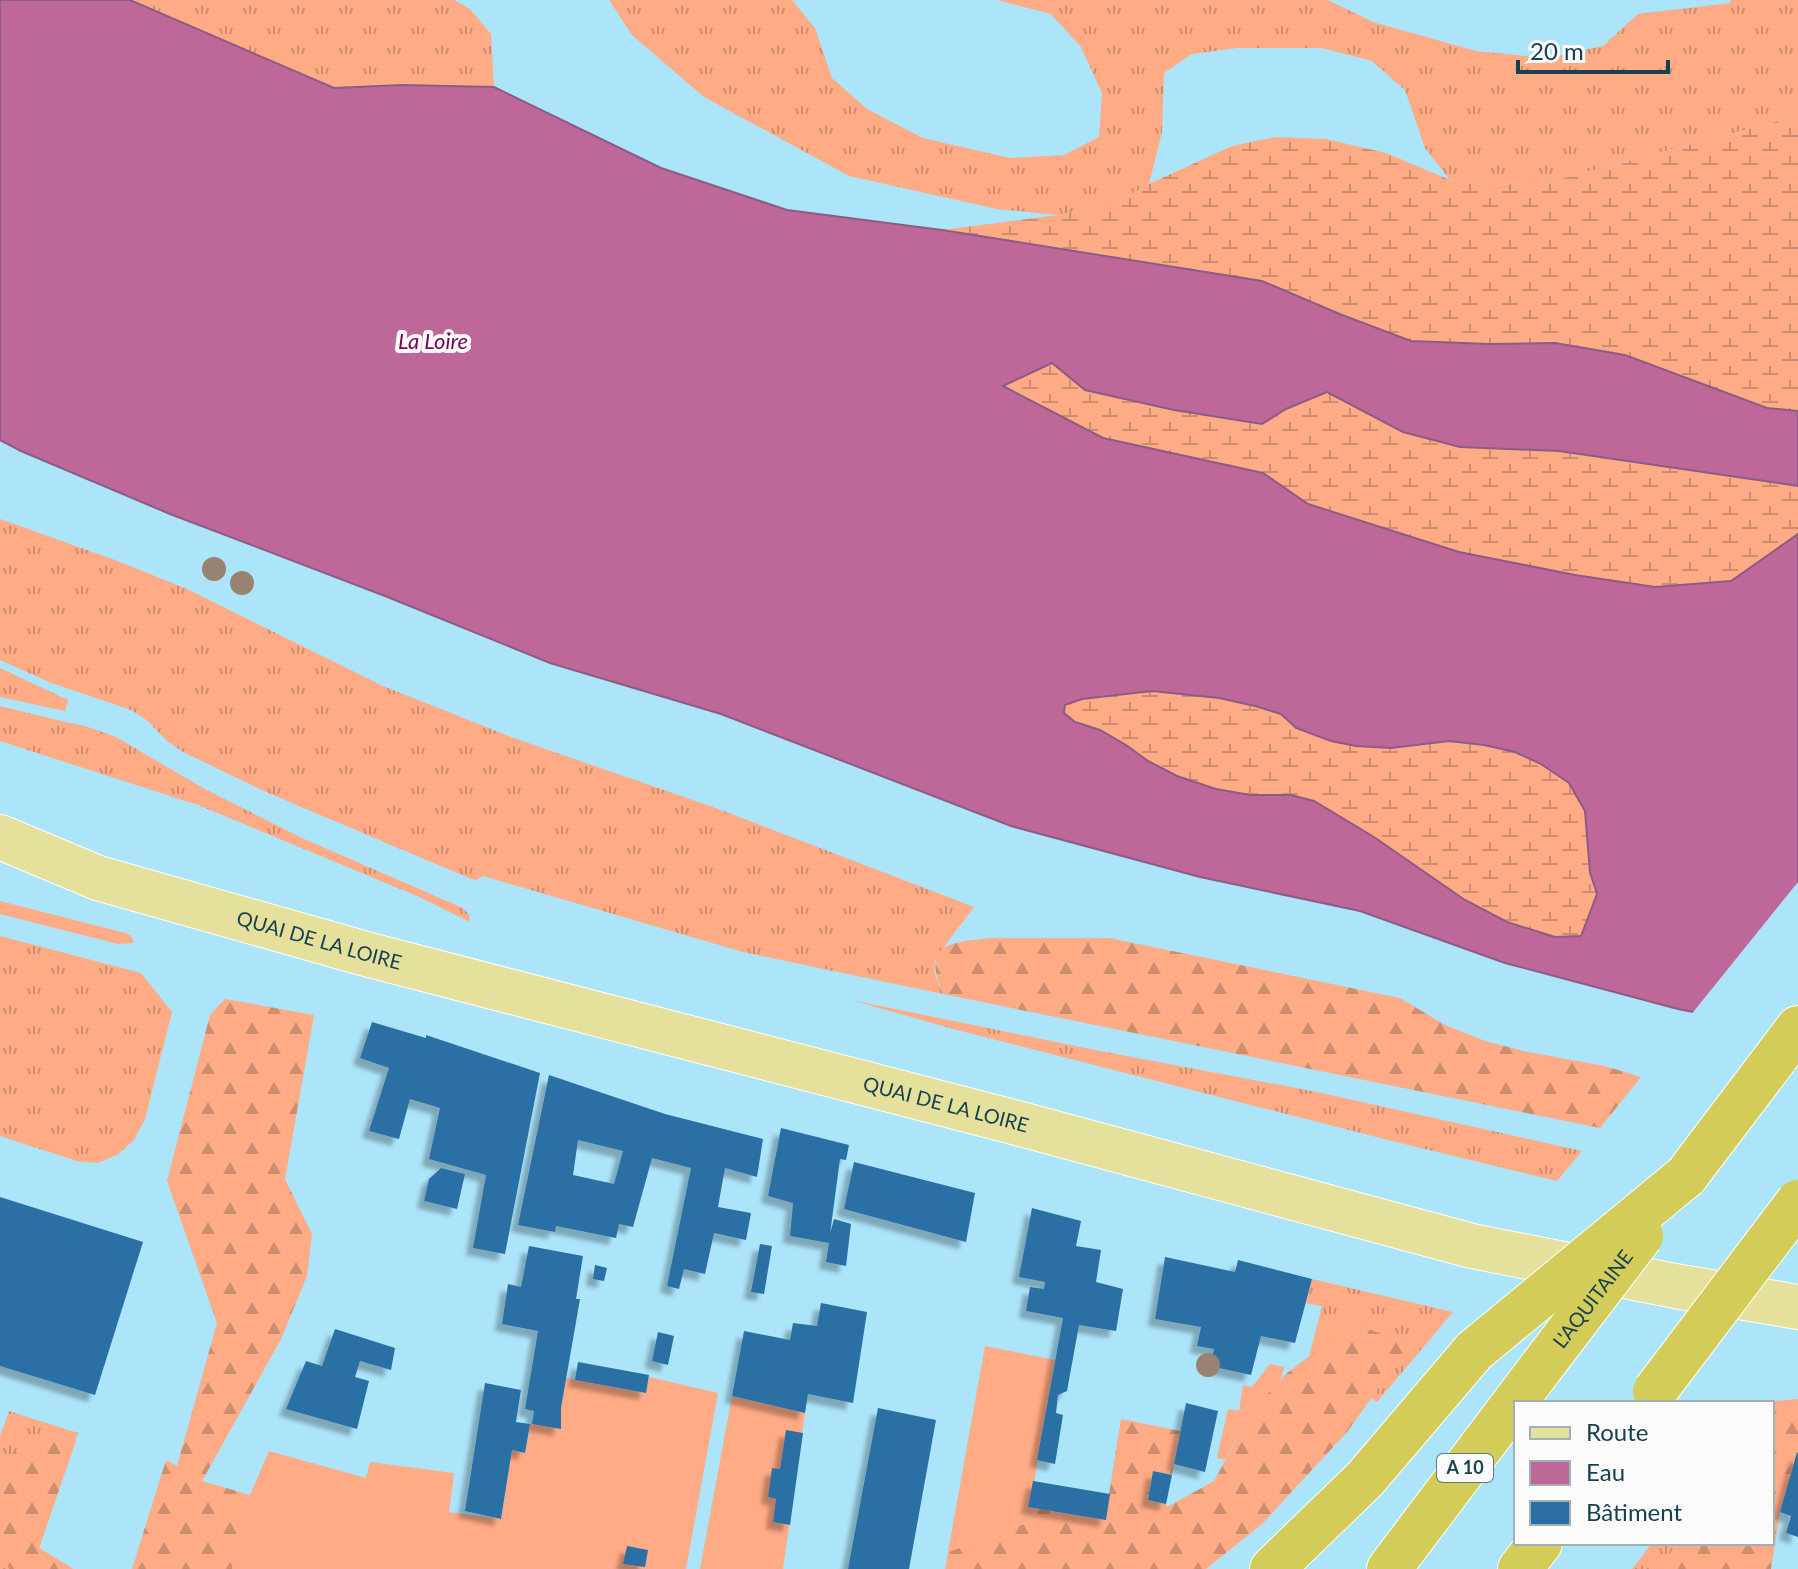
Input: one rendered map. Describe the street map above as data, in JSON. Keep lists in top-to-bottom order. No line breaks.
{"streets":{"highway":["L'AQUITAINE","A 10"],"main road":["QUAI DE LA LOIRE"]},"water":["La Loire"],"legend":["Route","Eau","Bâtiment"],"scale_bar":"20 m"}
